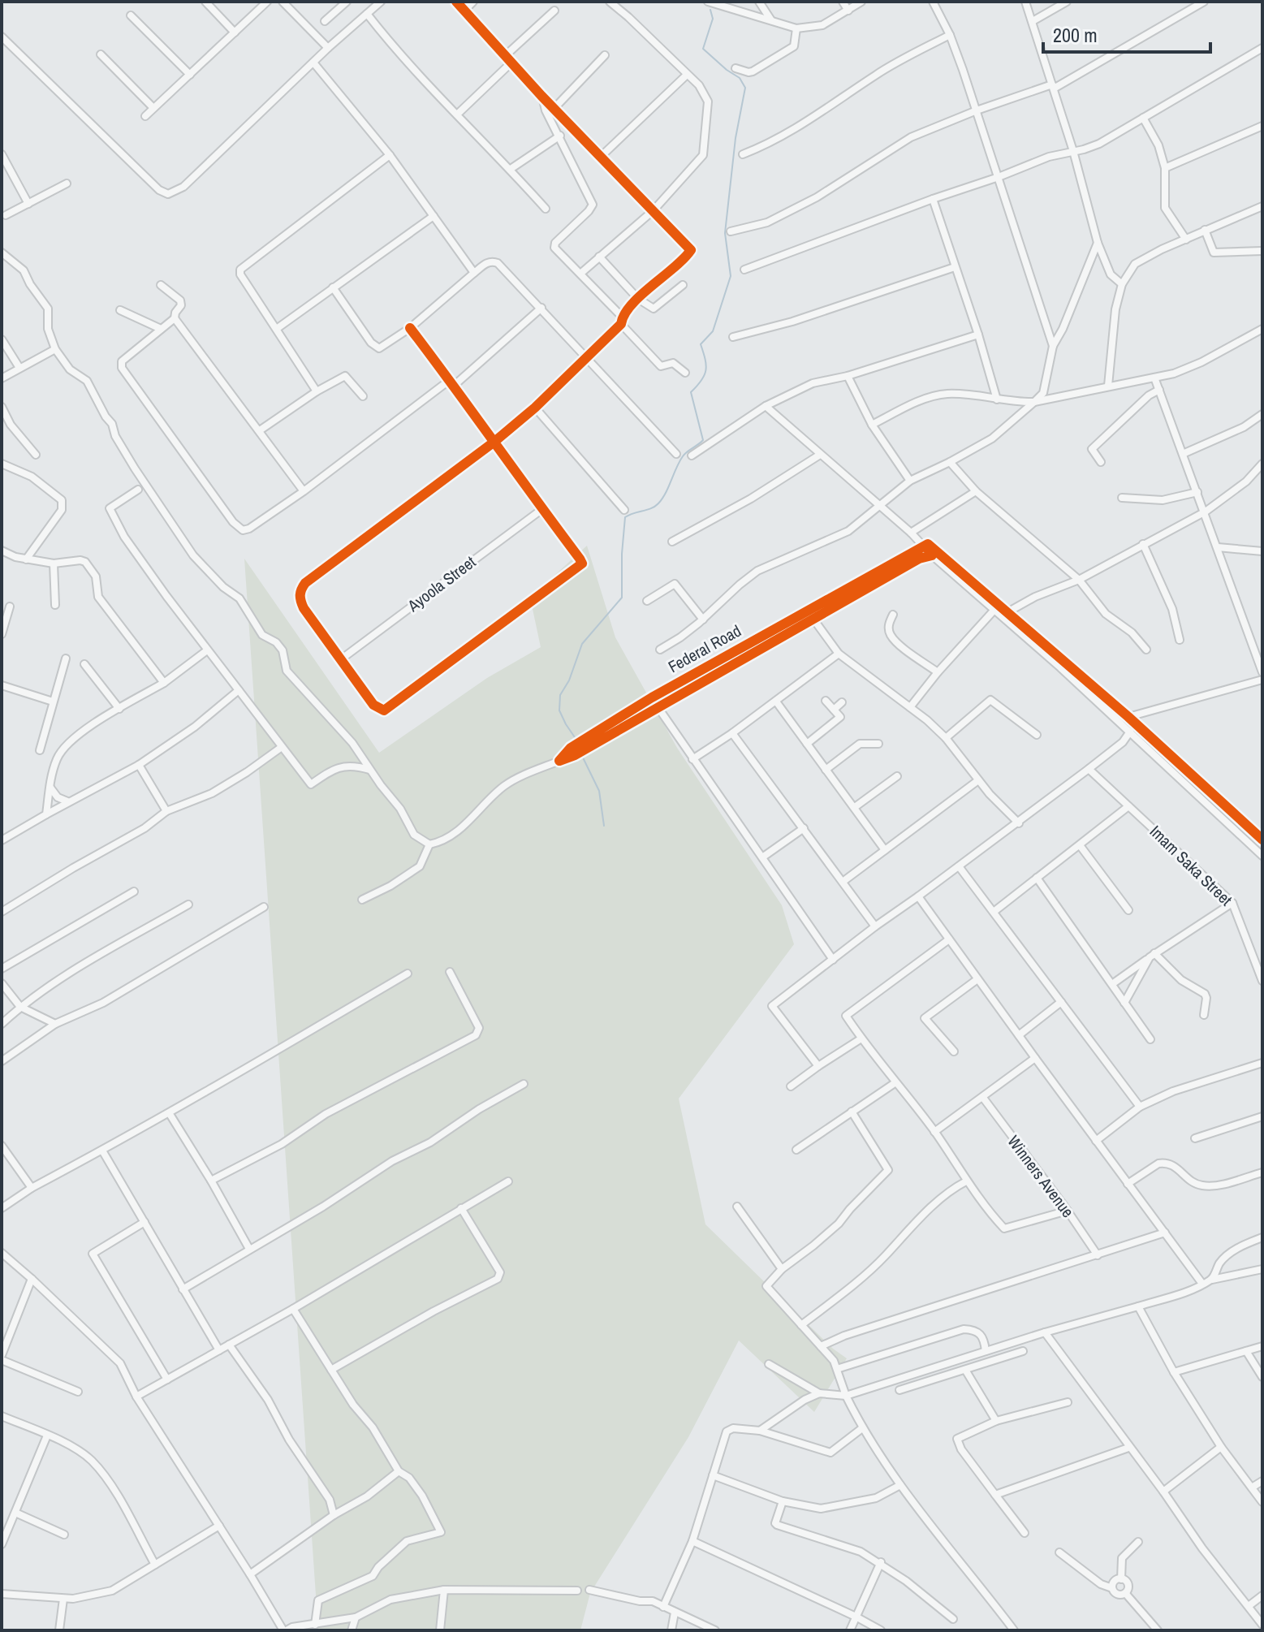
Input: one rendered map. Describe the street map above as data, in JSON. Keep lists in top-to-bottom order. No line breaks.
{"streets":{"street":["Ayoola Street","Federal Road","Imam Saka Street","Winners Avenue"]},"scale_bar":"200 m"}
